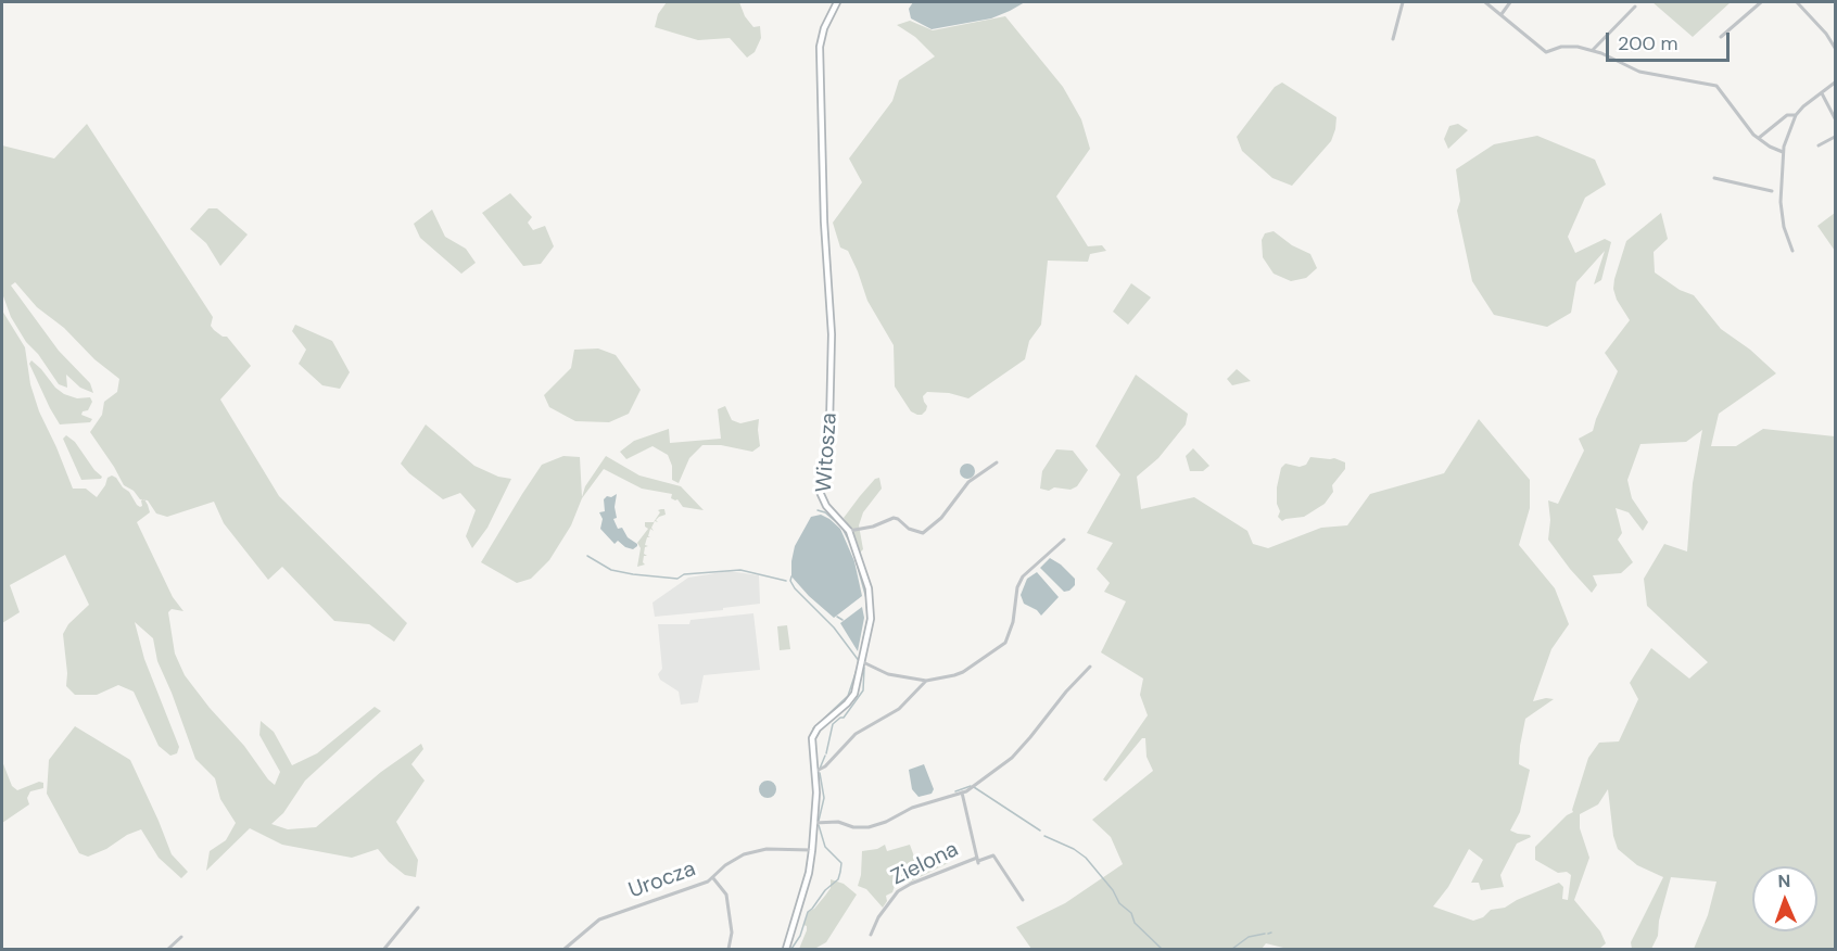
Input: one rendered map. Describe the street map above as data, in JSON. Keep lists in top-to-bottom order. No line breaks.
{"streets":{"street":["Witosza","Zielona","Urocza"]},"crossings":[["Witosza","Urocza"]],"scale_bar":"200 m","north":"top"}
